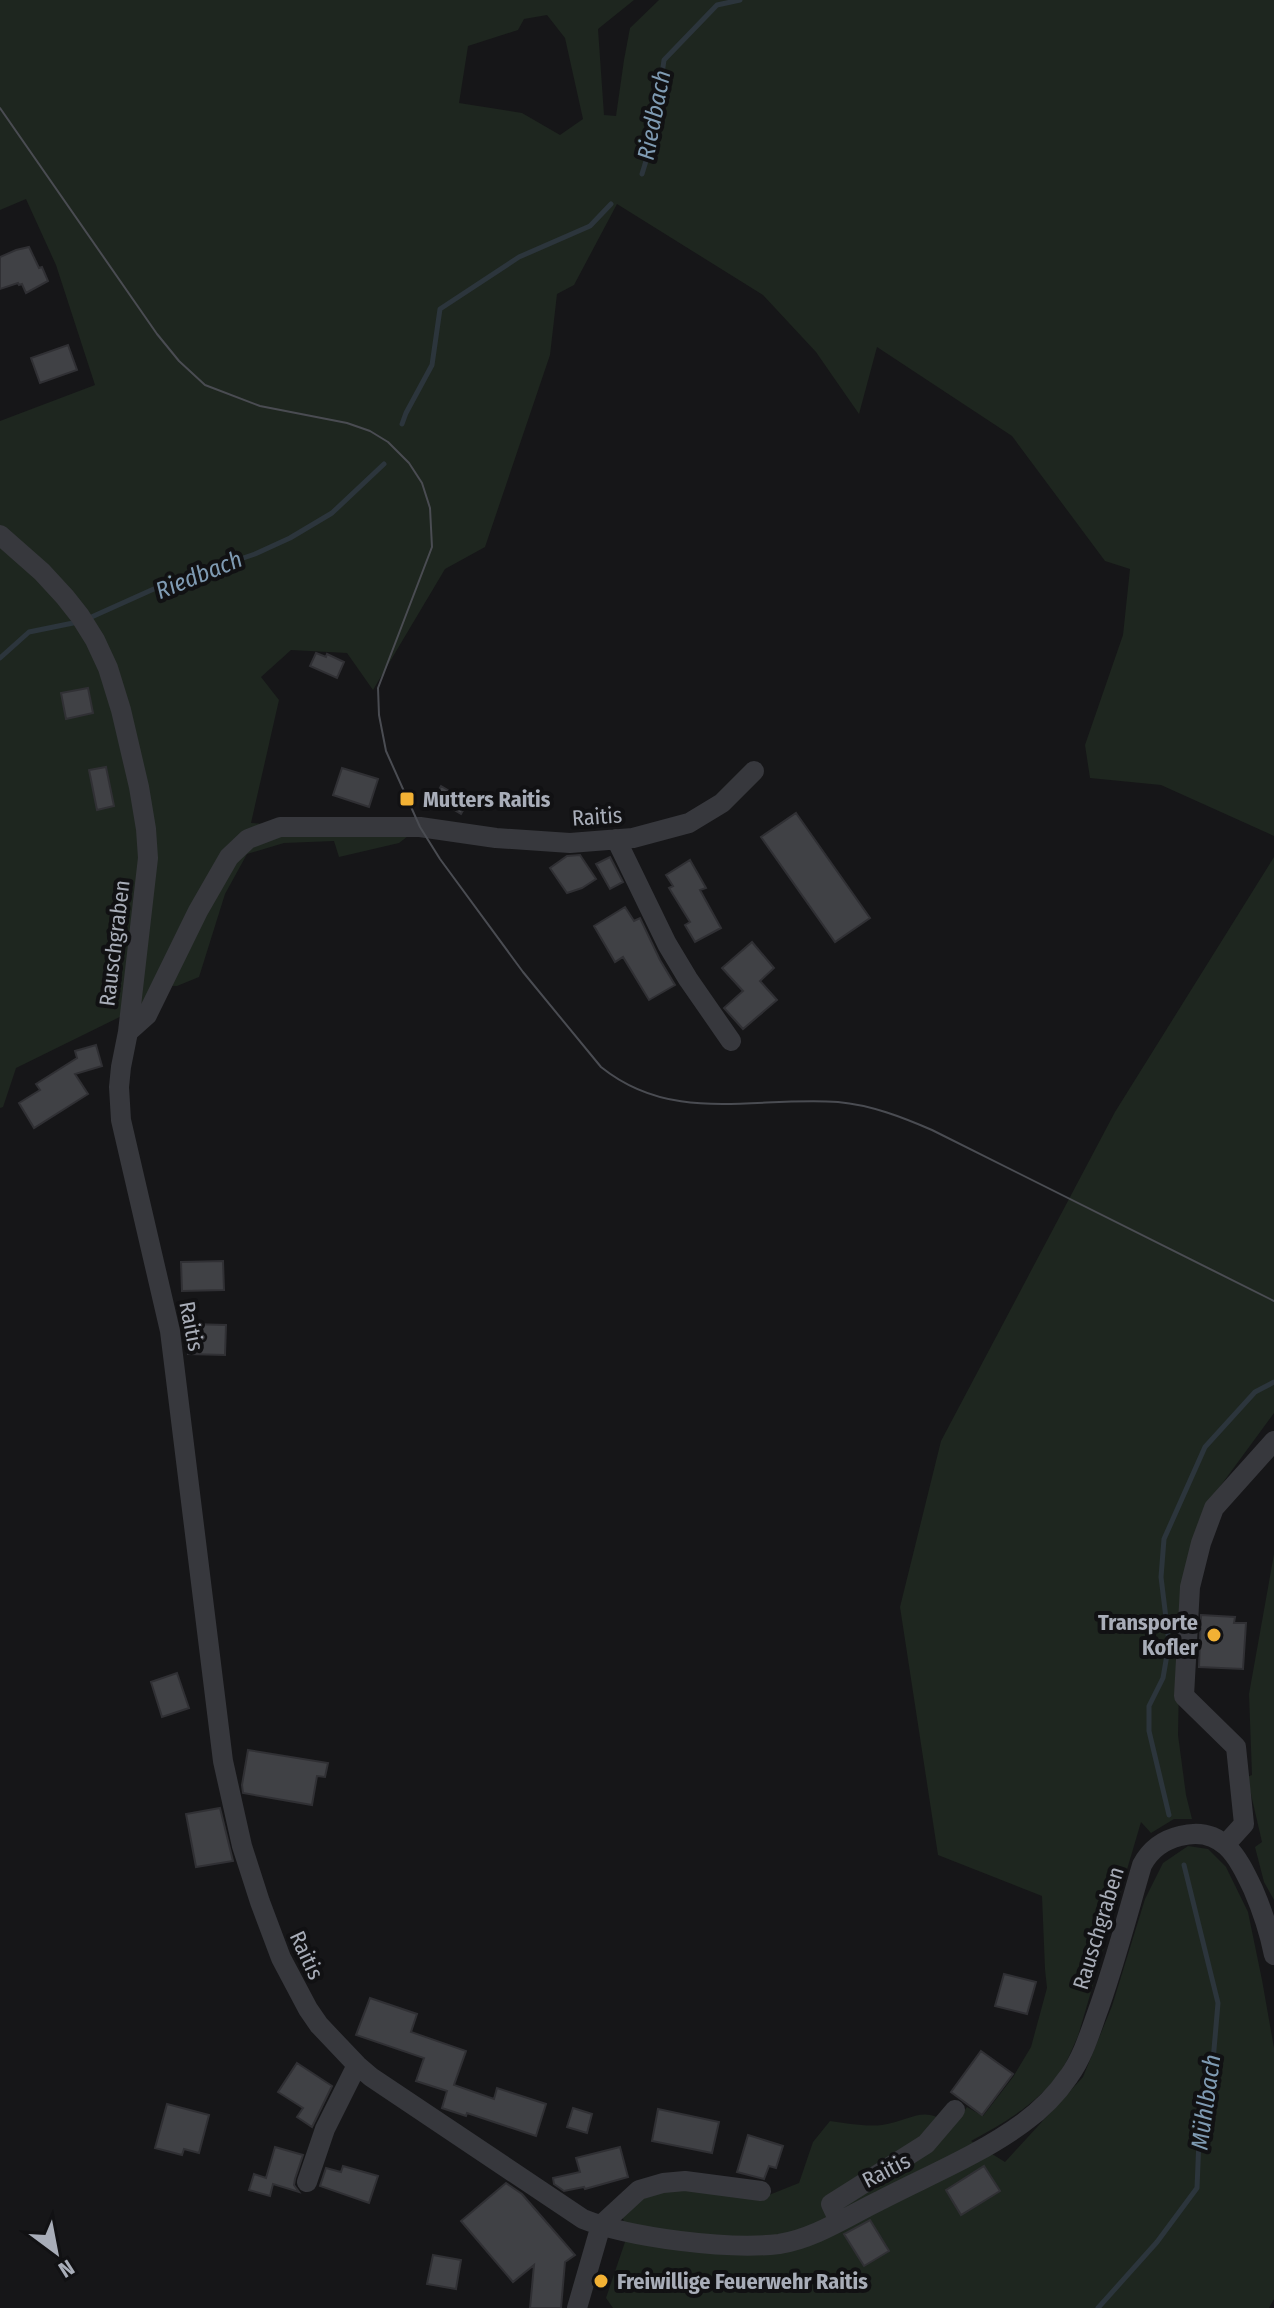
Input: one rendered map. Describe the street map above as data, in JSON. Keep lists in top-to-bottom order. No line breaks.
{"streets":{"street":["Raitis","Rauschgraben"]},"crossings":[["Raitis","Rauschgraben"]],"water":["Riedbach","Mühlbach"],"places":{"transit":["Mutters Raitis"],"other":["Transporte Kofler","Freiwillige Feuerwehr Raitis"]},"north":"bottom right"}
